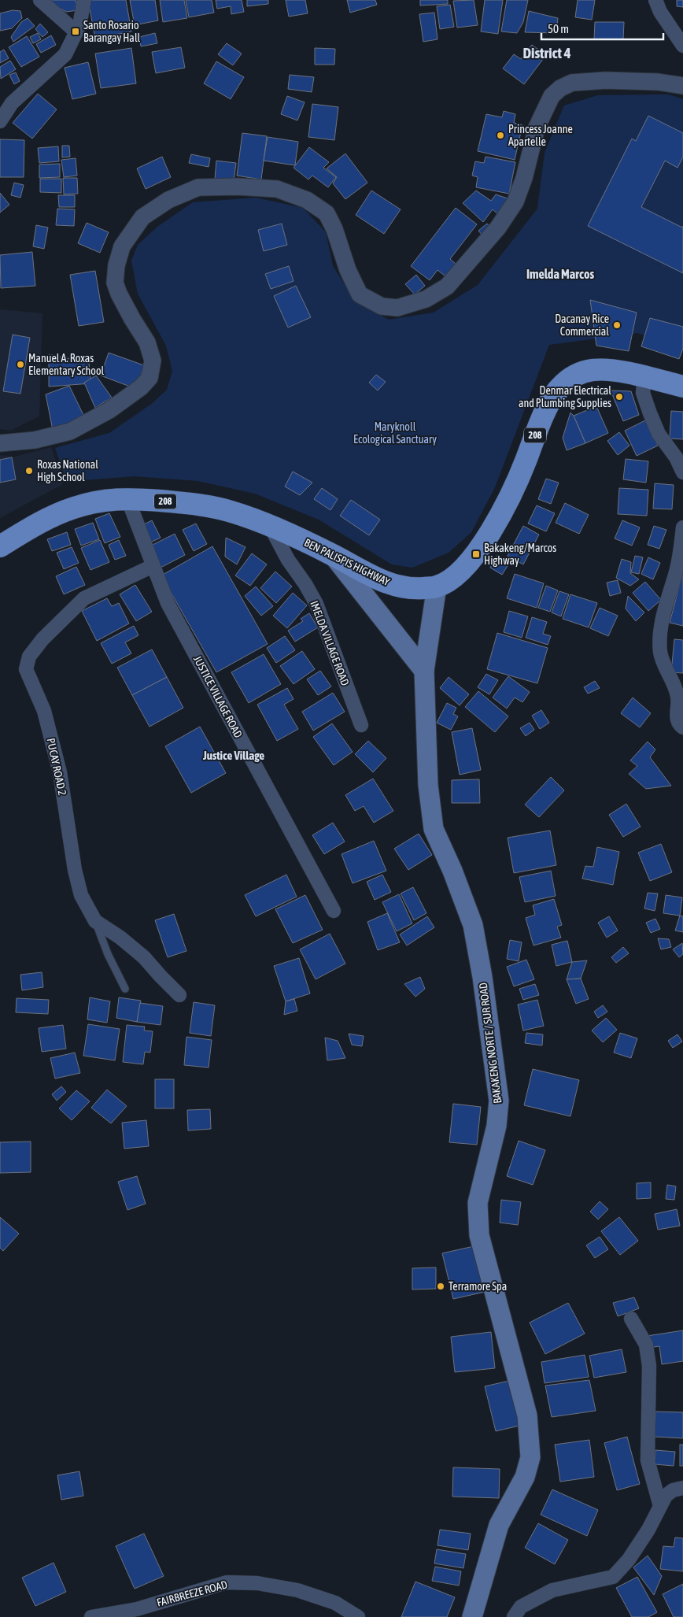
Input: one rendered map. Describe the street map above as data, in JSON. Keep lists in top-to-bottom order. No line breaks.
{"streets":{"main road":["208","BEN PALISPIS HIGHWAY","BAKAKENG NORTE / SUR ROAD"],"street":["IMELDA VILLAGE ROAD","JUSTICE VILLAGE ROAD","PUCAY ROAD 2","FAIRBREEZE ROAD"]},"crossings":[["BEN PALISPIS HIGHWAY","IMELDA VILLAGE ROAD"],["BEN PALISPIS HIGHWAY","JUSTICE VILLAGE ROAD"],["BEN PALISPIS HIGHWAY","BAKAKENG NORTE / SUR ROAD"],["JUSTICE VILLAGE ROAD","PUCAY ROAD 2"]],"districts":["District 4","Imelda Marcos","Justice Village"],"parks":["Maryknoll Ecological Sanctuary"],"places":{"transit":["Santo Rosario Barangay Hall","Bakakeng/Marcos Highway"],"other":["Princess Joanne Apartelle","Dacanay Rice Commercial","Manuel A. Roxas Elementary School","Denmar Electrical and Plumbing Supplies","Roxas National High School","Terramore Spa"]},"scale_bar":"50 m"}
